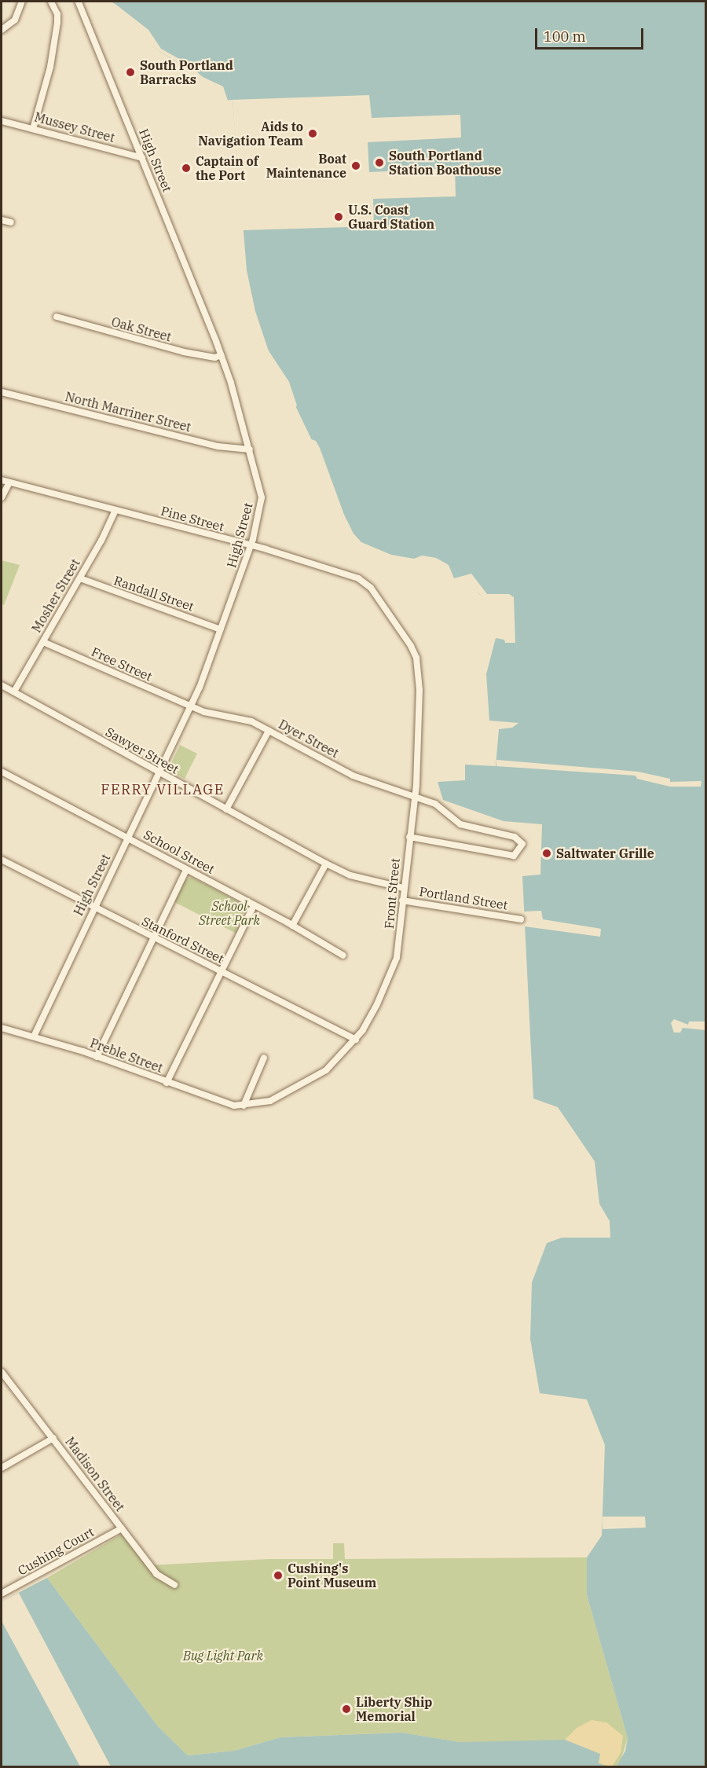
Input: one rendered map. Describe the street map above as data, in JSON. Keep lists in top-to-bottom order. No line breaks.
{"streets":{"street":["Mussey Street","High Street","Oak Street","North Marriner Street","Pine Street","Randall Street","Mosher Street","Free Street","Dyer Street","Sawyer Street","School Street","Front Street","Portland Street","Stanford Street","Preble Street","Madison Street","Cushing Court"]},"crossings":[["Mussey Street","High Street"],["High Street","Oak Street"],["High Street","North Marriner Street"],["High Street","Pine Street"],["High Street","Randall Street"],["High Street","Free Street"],["High Street","Dyer Street"],["High Street","Sawyer Street"],["High Street","School Street"],["High Street","Stanford Street"],["High Street","Preble Street"],["Pine Street","Mosher Street"],["Pine Street","Front Street"],["Randall Street","Mosher Street"],["Mosher Street","Free Street"],["Mosher Street","Sawyer Street"],["Free Street","Dyer Street"],["Dyer Street","Front Street"],["Sawyer Street","Front Street"],["Front Street","Portland Street"],["Front Street","Stanford Street"],["Front Street","Preble Street"],["Madison Street","Cushing Court"]],"districts":["FERRY VILLAGE"],"parks":["School Street Park","Bug Light Park"],"places":["South Portland Barracks","Aids to Navigation Team","South Portland Station Boathouse","Boat Maintenance","Captain of the Port","U.S. Coast Guard Station","Saltwater Grille","Cushing's Point Museum","Liberty Ship Memorial"],"scale_bar":"100 m"}
